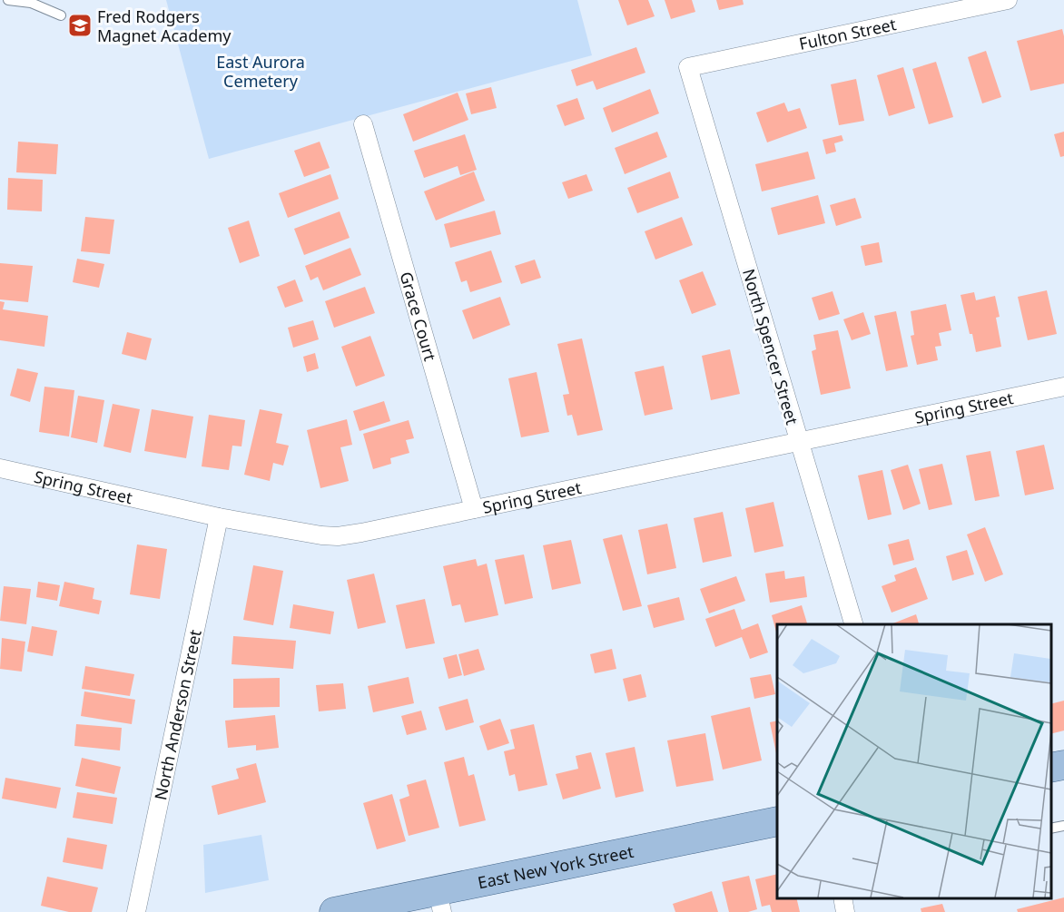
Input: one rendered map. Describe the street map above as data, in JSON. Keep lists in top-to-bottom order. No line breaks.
{"streets":{"main road":["East New York Street"],"street":["Fulton Street","Grace Court","North Spencer Street","Spring Street","North Anderson Street"]},"crossings":[["Fulton Street","North Spencer Street"],["Grace Court","Spring Street"],["North Spencer Street","Spring Street"],["Spring Street","North Anderson Street"]],"parks":["East Aurora Cemetery"],"places":{"school or university":["Fred Rodgers Magnet Academy"]}}
